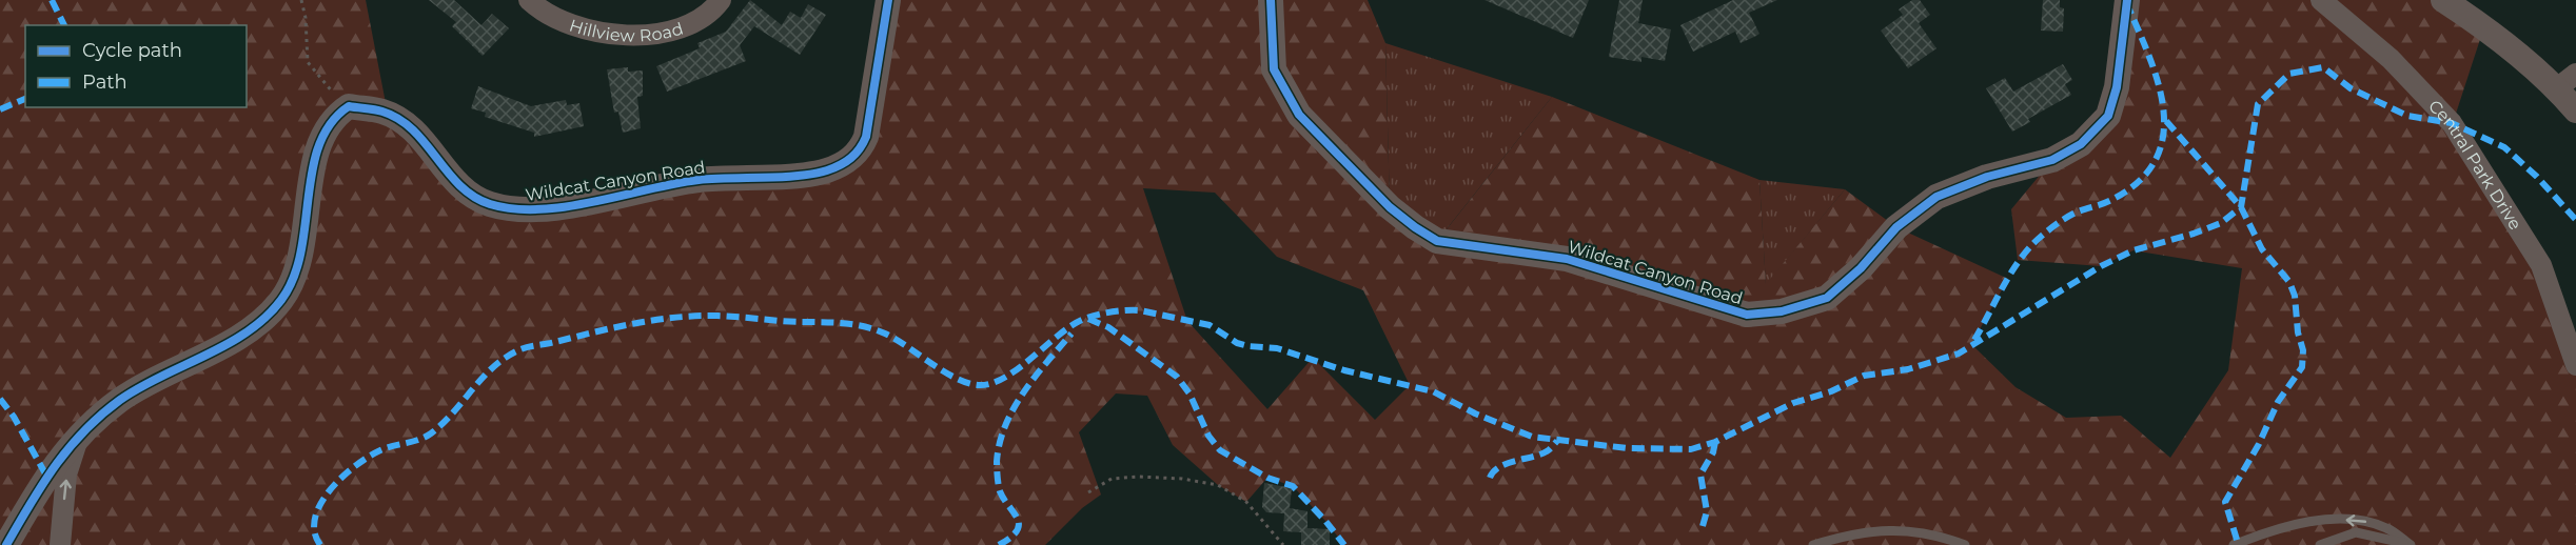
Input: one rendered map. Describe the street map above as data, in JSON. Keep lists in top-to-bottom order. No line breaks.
{"streets":{"street":["Hillview Road","Central Park Drive","Wildcat Canyon Road"]},"legend":["Cycle path","Path"]}
